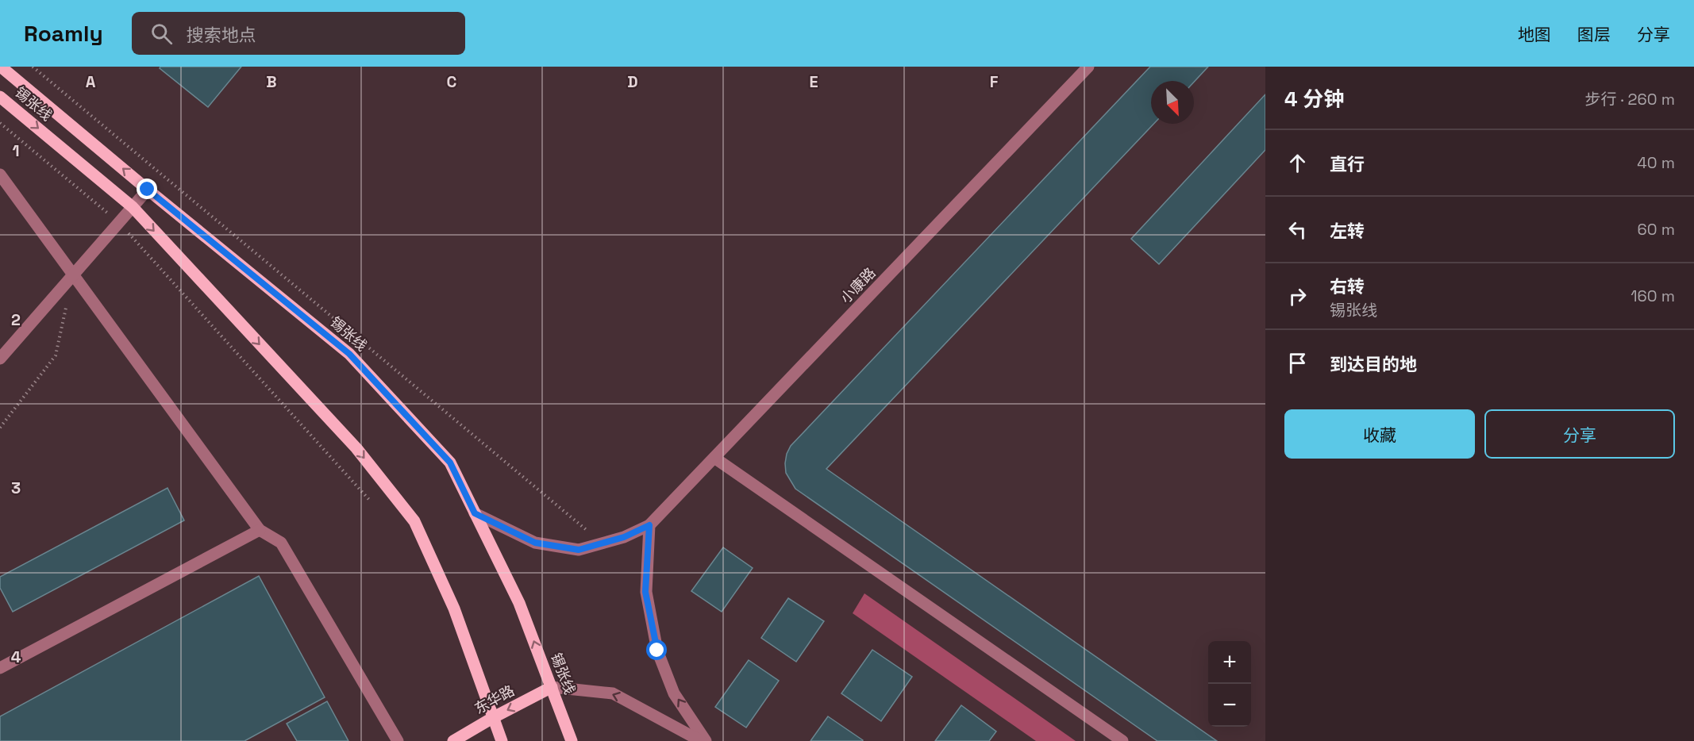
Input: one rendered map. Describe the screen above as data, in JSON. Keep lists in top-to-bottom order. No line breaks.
{"streets":{"main road":["锡张线","东华路"],"street":["小康路"]},"crossings":[["锡张线","东华路"]],"one_way":["东华路"],"north":"bottom right","page":{"header":"Roamly","search":"搜索地点","nav":["地图","图层","分享"],"heading":["4 分钟","步行 · 260 m"],"list":[["直行","40 m"],["左转","60 m"],["右转","锡张线","160 m"],"到达目的地"],"buttons":["收藏","分享"],"map_buttons":["+","−"]},"grid":{"columns":["A","B","C","D","E","F"],"rows":["1","2","3","4"]}}
